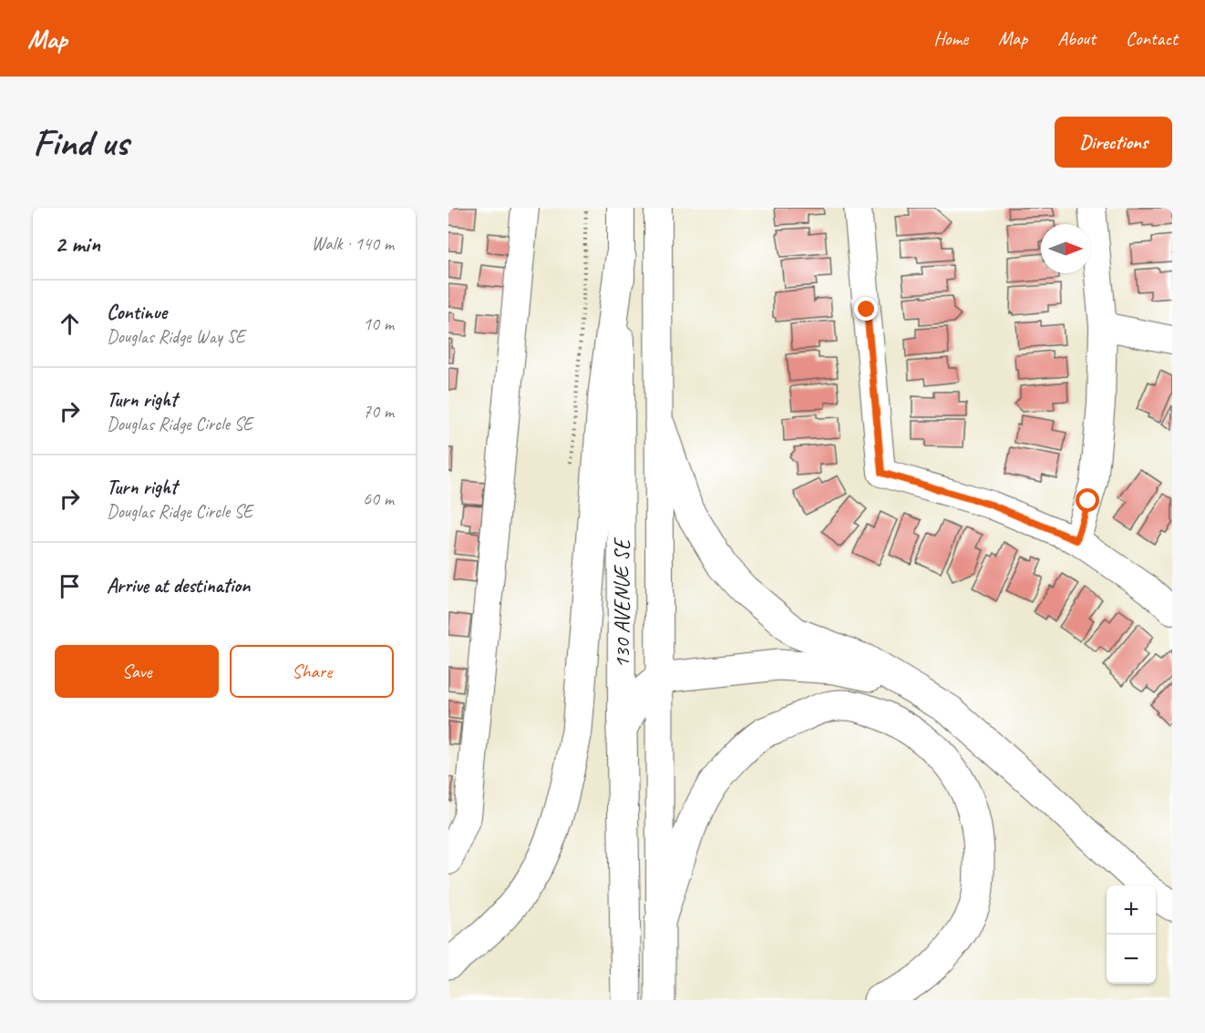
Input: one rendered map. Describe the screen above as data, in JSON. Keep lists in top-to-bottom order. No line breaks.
{"streets":{"main road":["130 AVENUE SE"]},"north":"right","page":{"header":"Map","nav":["Home","Map","About","Contact"],"buttons":["Directions",["Save","Share"]],"title":"Find us","heading":["2 min","Walk · 140 m"],"list":[["Continue","Douglas Ridge Way SE","10 m"],["Turn right","Douglas Ridge Circle SE","70 m"],["Turn right","Douglas Ridge Circle SE","60 m"],"Arrive at destination"],"map_buttons":["+","−"]}}
